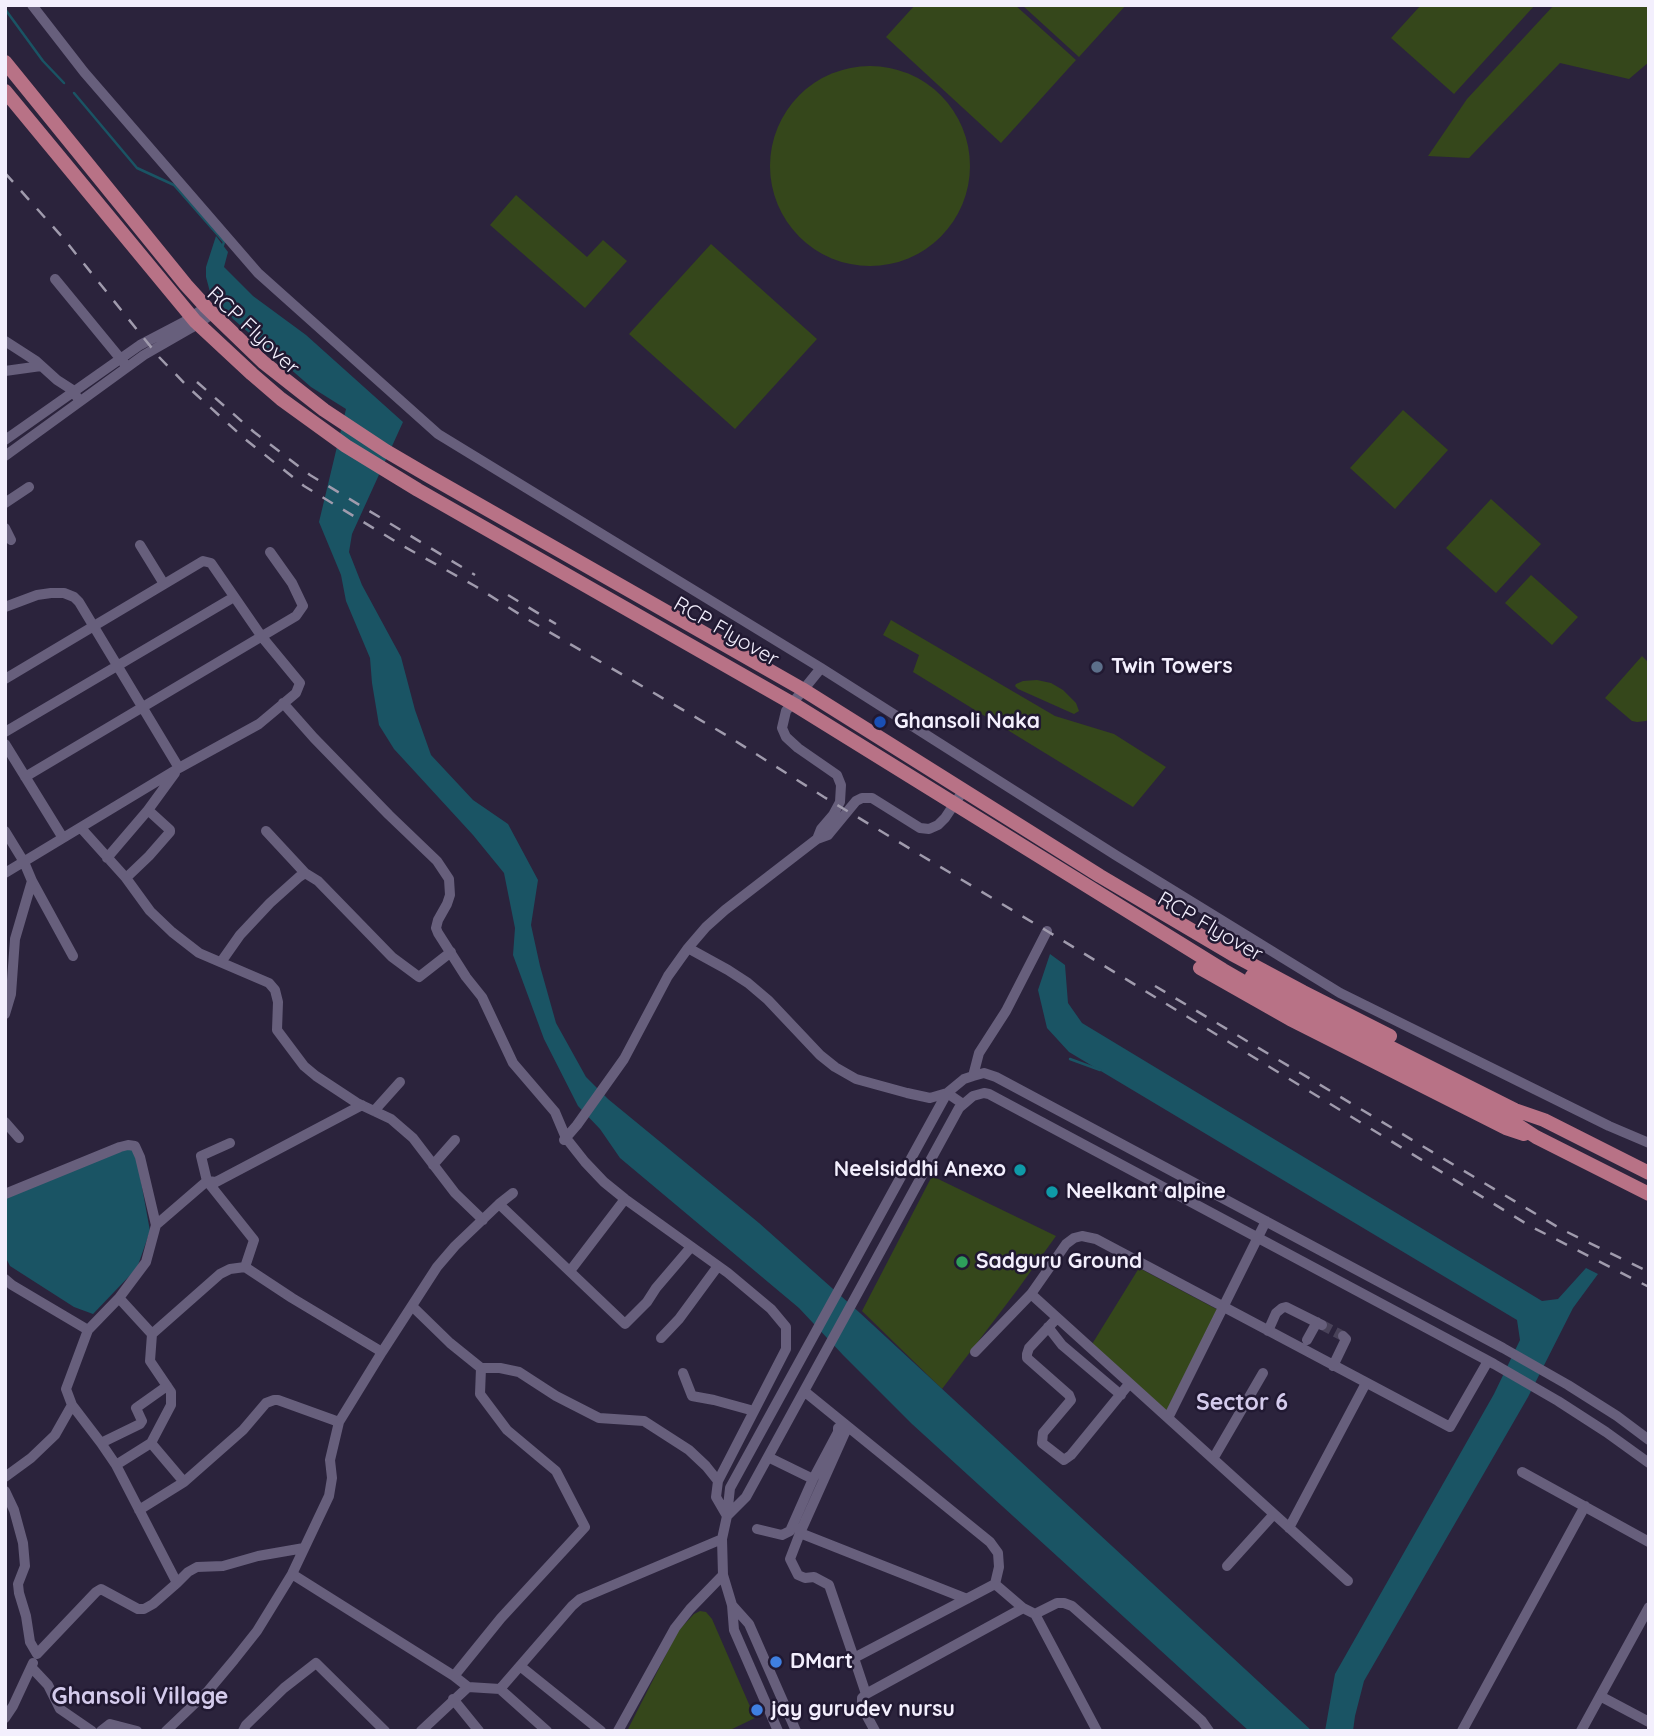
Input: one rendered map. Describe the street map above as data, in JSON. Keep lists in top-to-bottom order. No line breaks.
{"streets":{"main road":["RCP Flyover"]},"districts":["Sector 6","Ghansoli Village"],"places":["Twin Towers","Ghansoli Naka","Neelsiddhi Anexo","Neelkant alpine","Sadguru Ground","DMart","jay gurudev nursu"]}
